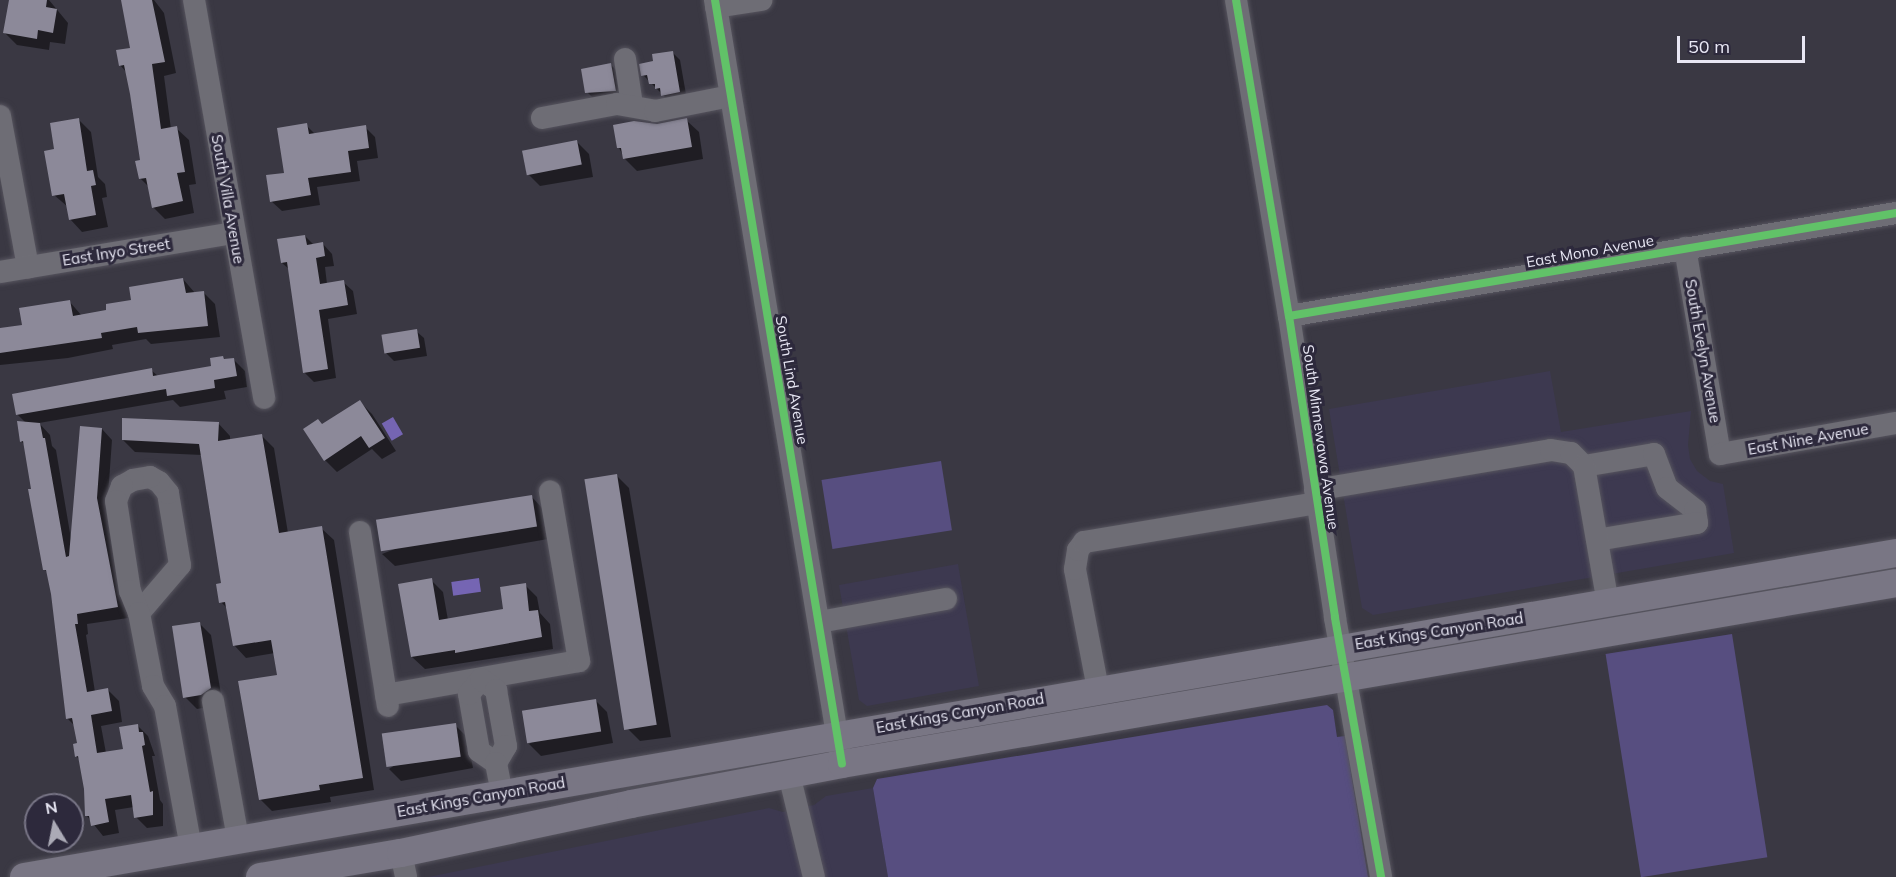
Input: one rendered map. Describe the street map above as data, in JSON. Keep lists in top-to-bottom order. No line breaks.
{"streets":{"main road":["East Kings Canyon Road"],"street":["South Villa Avenue","East Mono Avenue","East Inyo Street","South Evelyn Avenue","South Lind Avenue","South Minnewawa Avenue","East Nine Avenue"]},"crossings":[["South Villa Avenue","East Inyo Street"],["East Mono Avenue","South Evelyn Avenue"],["East Mono Avenue","South Minnewawa Avenue"],["South Evelyn Avenue","East Nine Avenue"],["South Lind Avenue","East Kings Canyon Road"],["South Minnewawa Avenue","East Kings Canyon Road"]],"scale_bar":"50 m","north":"top"}
